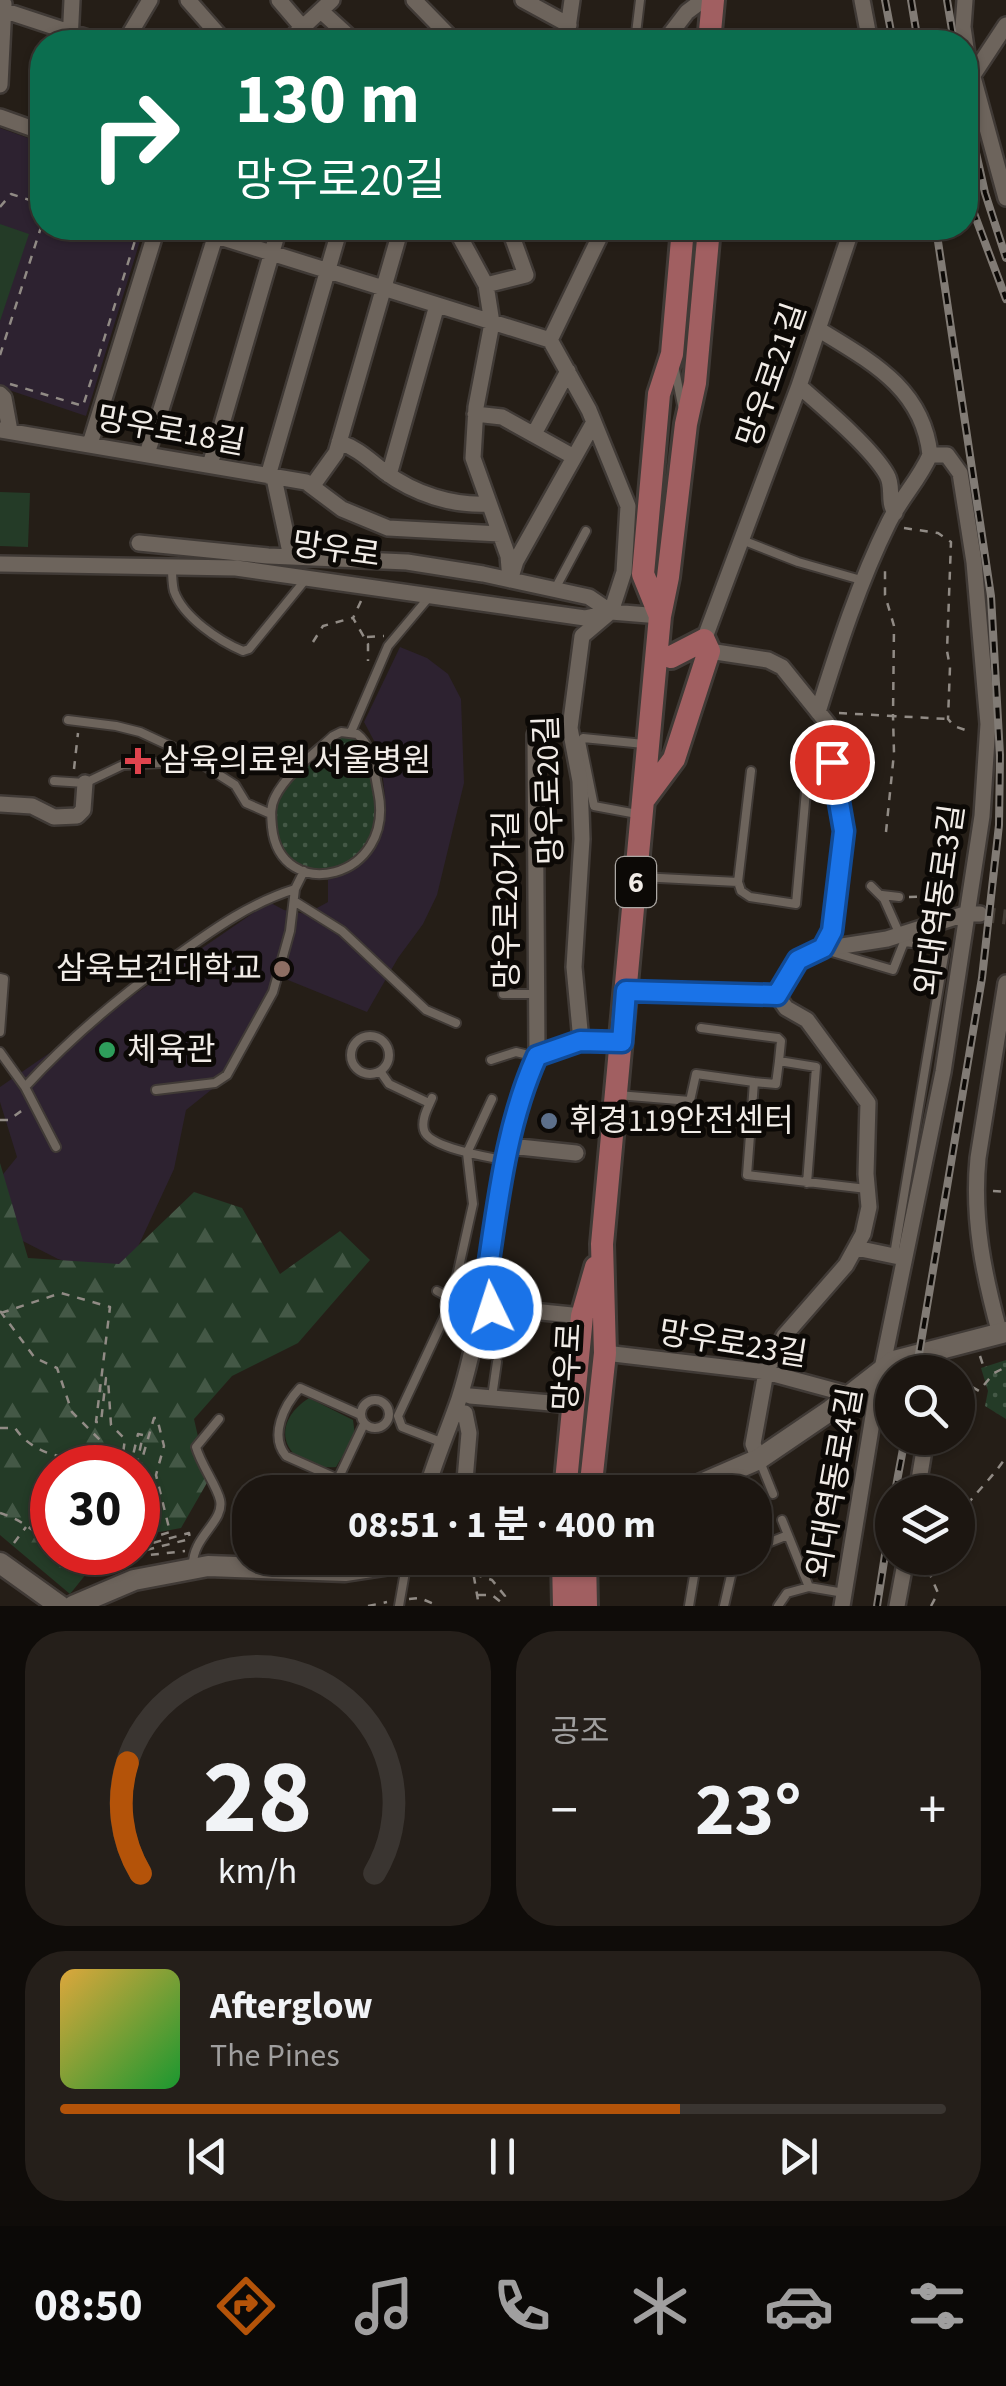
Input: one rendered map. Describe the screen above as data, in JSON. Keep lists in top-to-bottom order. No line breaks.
{"streets":{"main road":["망우로","6"],"street":["망우로21길","망우로18길","망우로20길","망우로20가길","외대역동로3길","망우로23길","외대역동로4길"]},"crossings":[["망우로","망우로20길"],["망우로","망우로23길"],["망우로20길","망우로20가길"]],"places":{"health":["삼육의료원 서울병원"],"other":["삼육보건대학교","체육관","휘경119안전센터"]},"page":{"turn":["130 m","망우로20길"],"limit":"30","trip":"08:51 · 1 분 · 400 m","tile":"공조","heat":["−","23°","+"],"song":["Afterglow","The Pines"],"tabs":"08:50","gauge":["28","km/h"]}}
